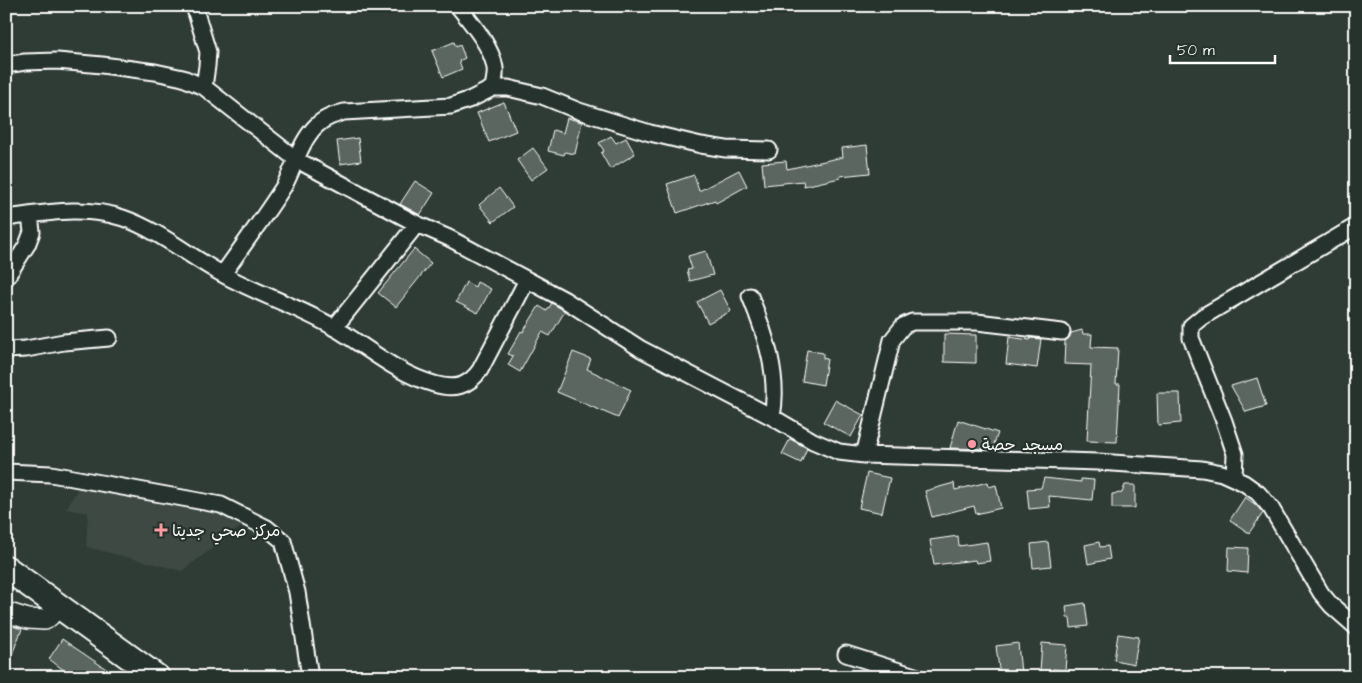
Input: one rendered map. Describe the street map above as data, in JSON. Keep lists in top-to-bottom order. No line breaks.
{"places":{"other":["مسجد حصة"],"health":["مركز صحي جديتا"]},"scale_bar":"50 m"}
